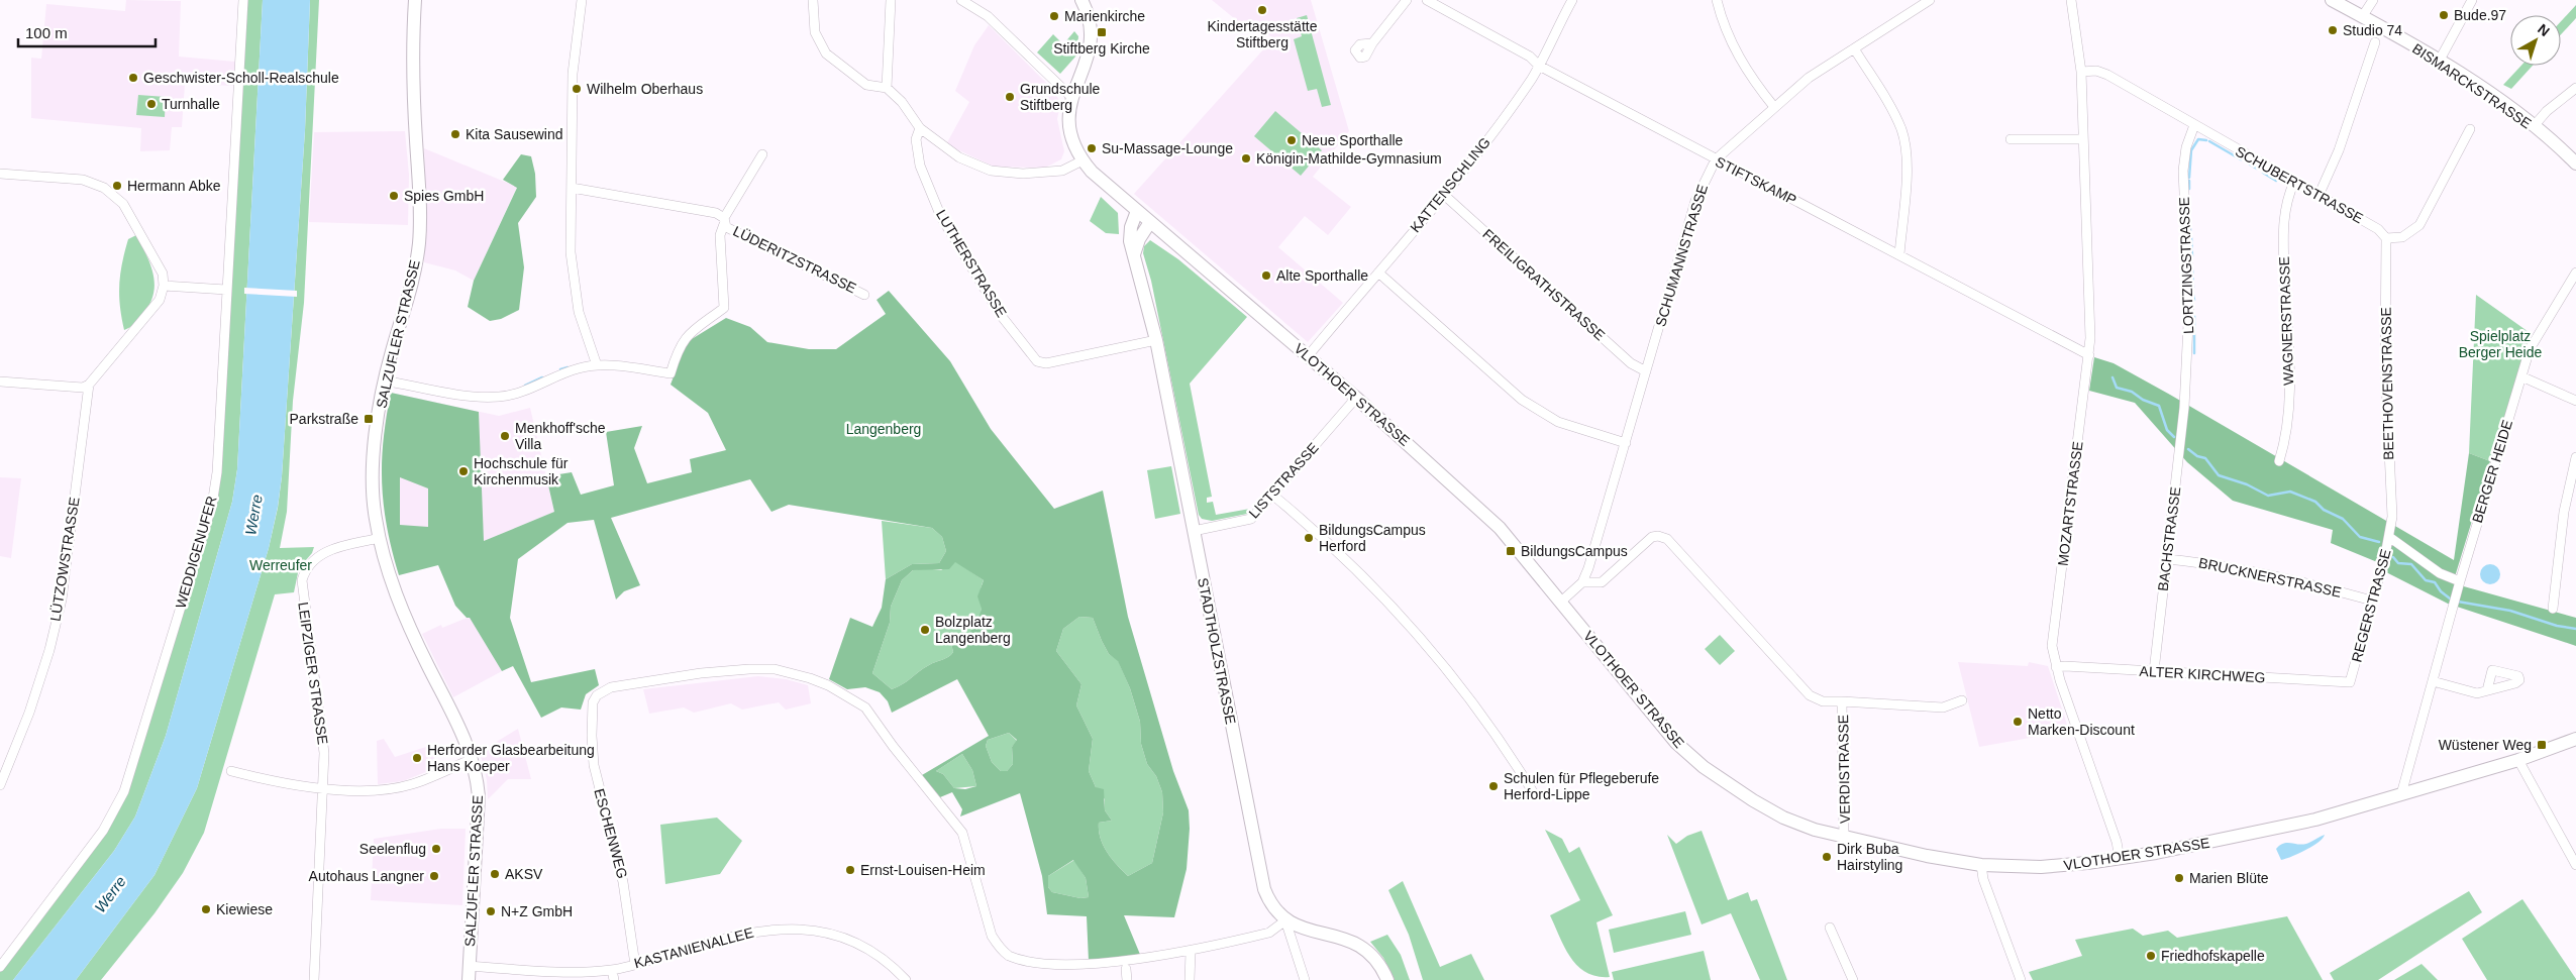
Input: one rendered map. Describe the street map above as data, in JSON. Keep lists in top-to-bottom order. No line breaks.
{"streets":{"street":["BISMARCKSTRASSE","STIFTSKAMP","KATTENSCHLING","SCHUBERTSTRASSE","SCHUMANNSTRASSE","LÜDERITZSTRASSE","LUTHERSTRASSE","LORTZINGSTRASSE","FREILIGRATHSTRASSE","WAGNERSTRASSE","SALZUFLER STRASSE","BEETHOVENSTRASSE","VLOTHOER STRASSE","BERGER HEIDE","LISTSTRASSE","MOZARTSTRASSE","BACHSTRASSE","WEDDIGENUFER","LÜTZOWSTRASSE","BRUCKNERSTRASSE","REGERSTRASSE","STADTHOLZSTRASSE","LEIPZIGER STRASSE","ALTER KIRCHWEG","VERDISTRASSE","ESCHENWEG","KASTANIENALLEE"]},"crossings":[["STIFTSKAMP","KATTENSCHLING"],["STIFTSKAMP","SCHUMANNSTRASSE"],["STIFTSKAMP","MOZARTSTRASSE"],["KATTENSCHLING","FREILIGRATHSTRASSE"],["KATTENSCHLING","VLOTHOER STRASSE"],["SCHUBERTSTRASSE","LORTZINGSTRASSE"],["SCHUBERTSTRASSE","WAGNERSTRASSE"],["SCHUBERTSTRASSE","BEETHOVENSTRASSE"],["SCHUBERTSTRASSE","MOZARTSTRASSE"],["SCHUMANNSTRASSE","FREILIGRATHSTRASSE"],["SCHUMANNSTRASSE","VLOTHOER STRASSE"],["LUTHERSTRASSE","STADTHOLZSTRASSE"],["LORTZINGSTRASSE","BACHSTRASSE"],["SALZUFLER STRASSE","LEIPZIGER STRASSE"],["SALZUFLER STRASSE","KASTANIENALLEE"],["BEETHOVENSTRASSE","REGERSTRASSE"],["VLOTHOER STRASSE","BERGER HEIDE"],["VLOTHOER STRASSE","LISTSTRASSE"],["VLOTHOER STRASSE","MOZARTSTRASSE"],["VLOTHOER STRASSE","STADTHOLZSTRASSE"],["VLOTHOER STRASSE","VERDISTRASSE"],["LISTSTRASSE","STADTHOLZSTRASSE"],["MOZARTSTRASSE","ALTER KIRCHWEG"],["BACHSTRASSE","BRUCKNERSTRASSE"],["BACHSTRASSE","ALTER KIRCHWEG"],["BRUCKNERSTRASSE","REGERSTRASSE"],["REGERSTRASSE","ALTER KIRCHWEG"],["ESCHENWEG","KASTANIENALLEE"]],"water":["Werre"],"parks":["Spielplatz Berger Heide","Langenberg","Werreufer"],"places":{"other":["Kindertagesstätte Stiftberg","Bude.97","Marienkirche","Studio 74","Geschwister-Scholl-Realschule","Wilhelm Oberhaus","Grundschule Stiftberg","Turnhalle","Kita Sausewind","Neue Sporthalle","Su-Massage-Lounge","Königin-Mathilde-Gymnasium","Hermann Abke","Spies GmbH","Alte Sporthalle","Menkhoff'sche Villa","Hochschule für Kirchenmusik","BildungsCampus Herford","Bolzplatz Langenberg","Netto Marken-Discount","Herforder Glasbearbeitung Hans Koeper","Schulen für Pflegeberufe Herford-Lippe","Seelenflug","Dirk Buba Hairstyling","Ernst-Louisen-Heim","AKSV","Autohaus Langner","Marien Blüte","Kiewiese","N+Z GmbH","Friedhofskapelle"],"transit":["Stiftberg Kirche","Parkstraße","BildungsCampus","Wüstener Weg"]},"scale_bar":"100 m","north":"top right"}
